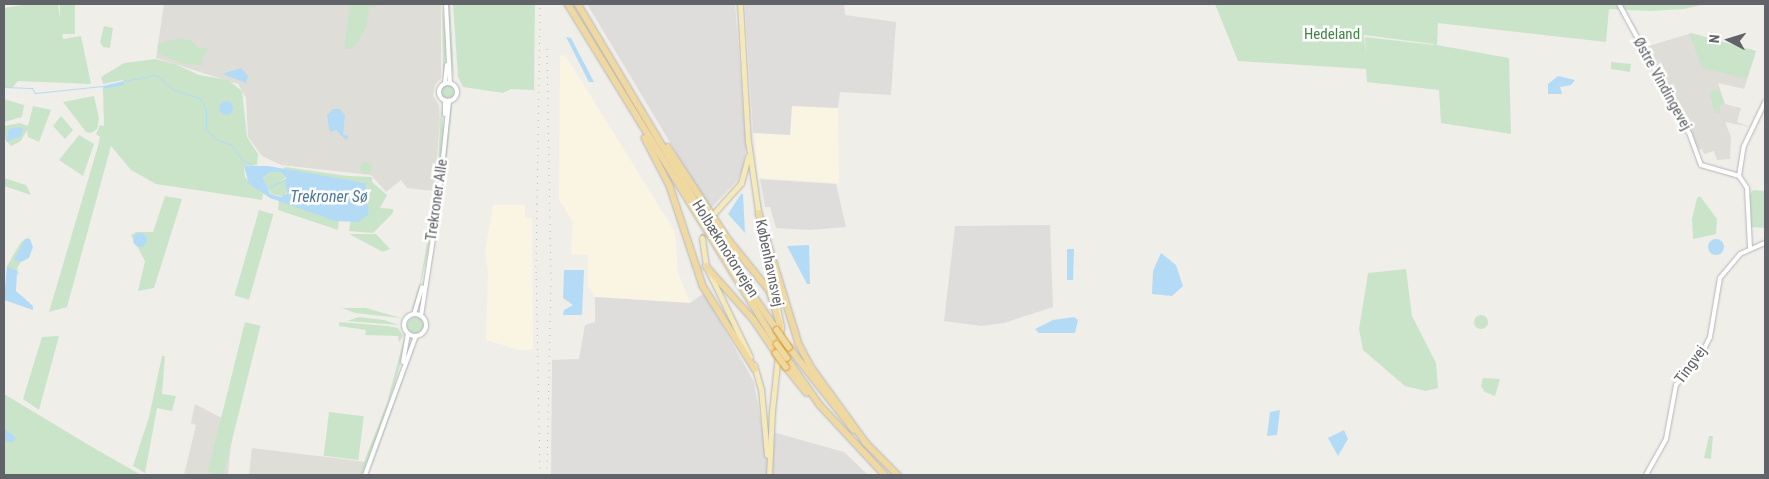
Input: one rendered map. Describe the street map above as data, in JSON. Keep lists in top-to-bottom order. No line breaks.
{"streets":{"highway":["Holbækmotorvejen"],"main road":["Københavnsvej"],"street":["Østre Vindingevej","Trekroner Alle","Tingvej"]},"crossings":[["Holbækmotorvejen","Københavnsvej"]],"water":["Trekroner Sø"],"parks":["Hedeland"],"north":"left"}
